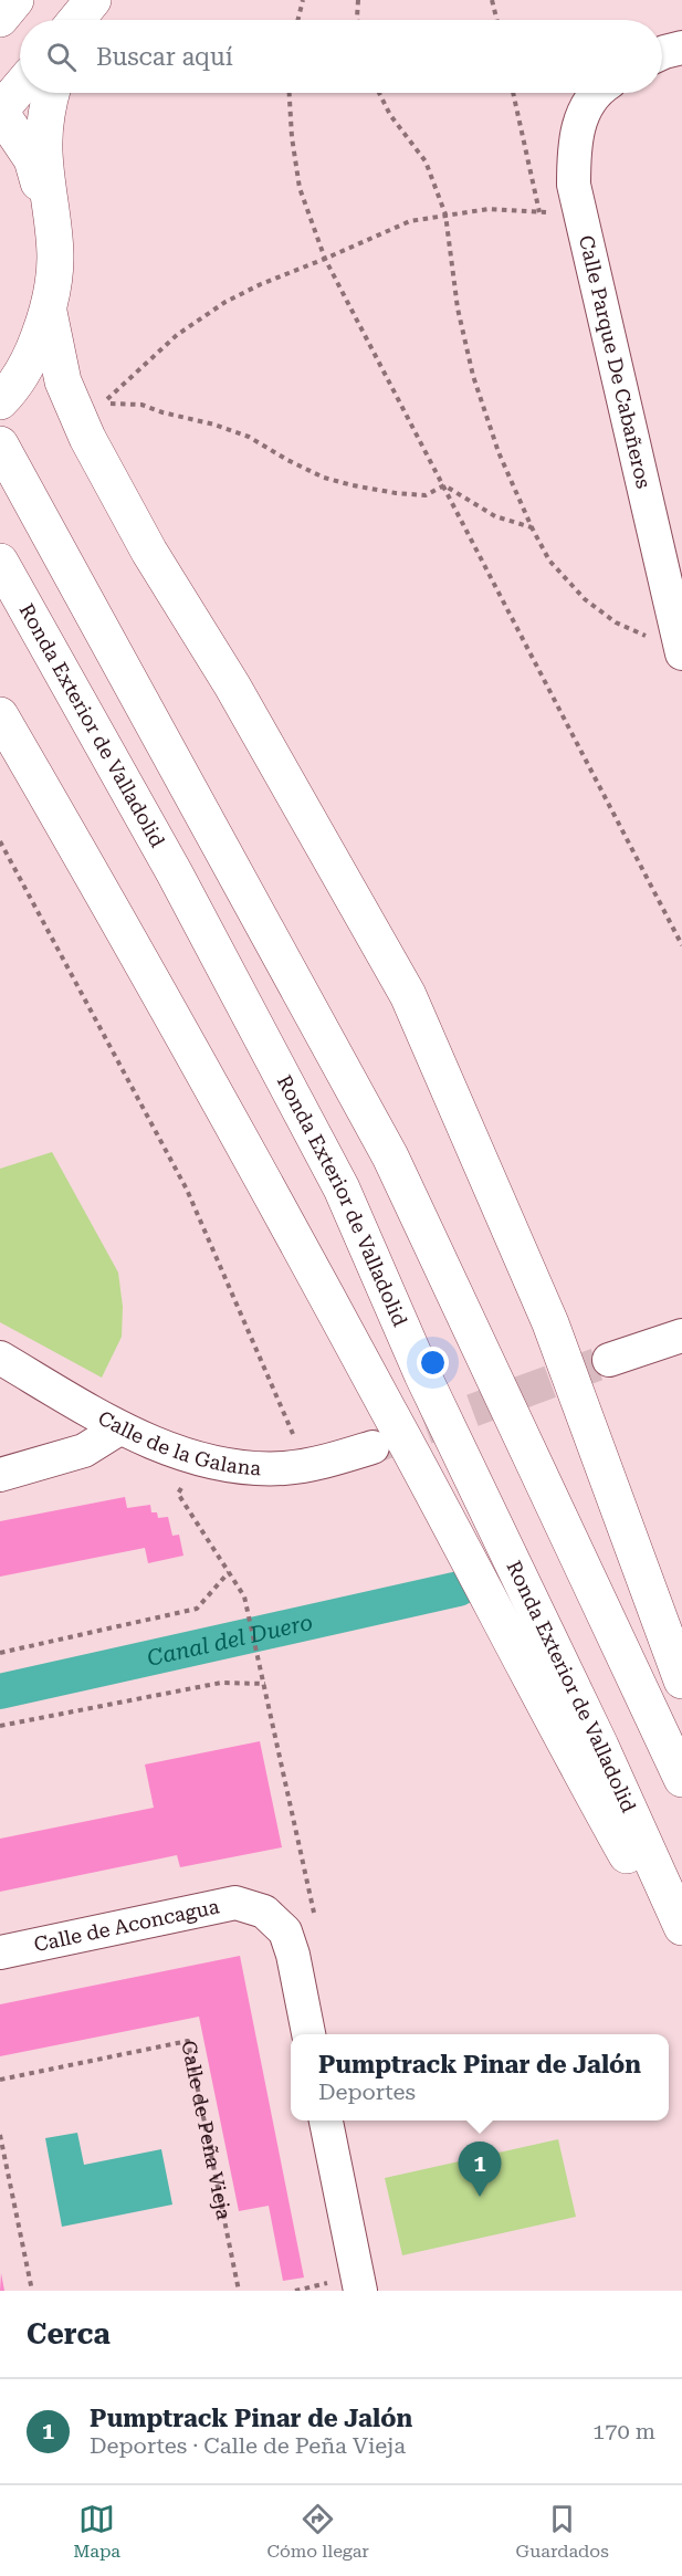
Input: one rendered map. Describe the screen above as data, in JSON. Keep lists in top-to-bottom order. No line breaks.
{"streets":{"highway":["Ronda Exterior de Valladolid"],"street":["Calle Parque De Cabañeros","Calle de la Galana","Calle de Aconcagua"],"path":["Calle de Peña Vieja"]},"water":["Canal del Duero"],"page":{"search":"Buscar aquí","popup":["Pumptrack Pinar de Jalón","Deportes"],"pins":"1","heading":"Cerca","list":[{"mark":"1","name":"Pumptrack Pinar de Jalón","note":"Deportes · Calle de Peña Vieja","value":"170 m"}],"nav":["Mapa","Cómo llegar","Guardados"]}}
